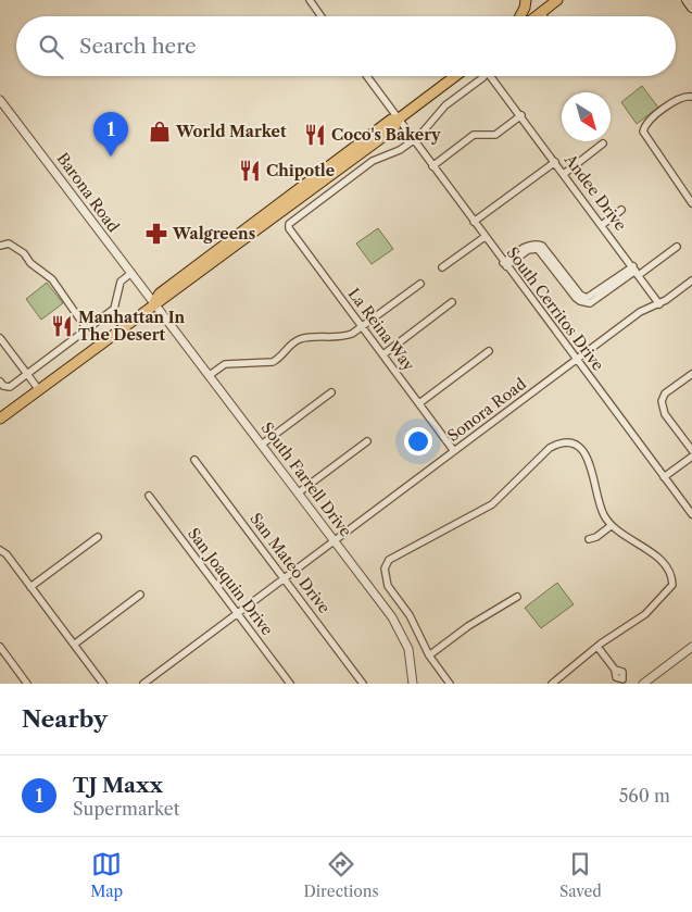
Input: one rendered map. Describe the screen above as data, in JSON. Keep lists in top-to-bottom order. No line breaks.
{"streets":{"street":["Barona Road","Andee Drive","South Cerritos Drive","La Reina Way","Sonora Road","South Farrell Drive","San Mateo Drive","San Joaquin Drive"]},"crossings":[["Barona Road","South Farrell Drive"],["Andee Drive","Sonora Road"],["South Cerritos Drive","La Reina Way"],["South Cerritos Drive","Sonora Road"],["La Reina Way","Sonora Road"],["Sonora Road","South Farrell Drive"],["Sonora Road","San Mateo Drive"],["Sonora Road","San Joaquin Drive"]],"places":{"shop":["World Market"],"restaurant":["Coco's Bakery","Chipotle","Manhattan In The Desert"],"pharmacy":["Walgreens"]},"north":"bottom right","page":{"search":"Search here","pins":"1","heading":"Nearby","list":[{"mark":"1","name":"TJ Maxx","note":"Supermarket","value":"560 m"}],"nav":["Map","Directions","Saved"]}}
